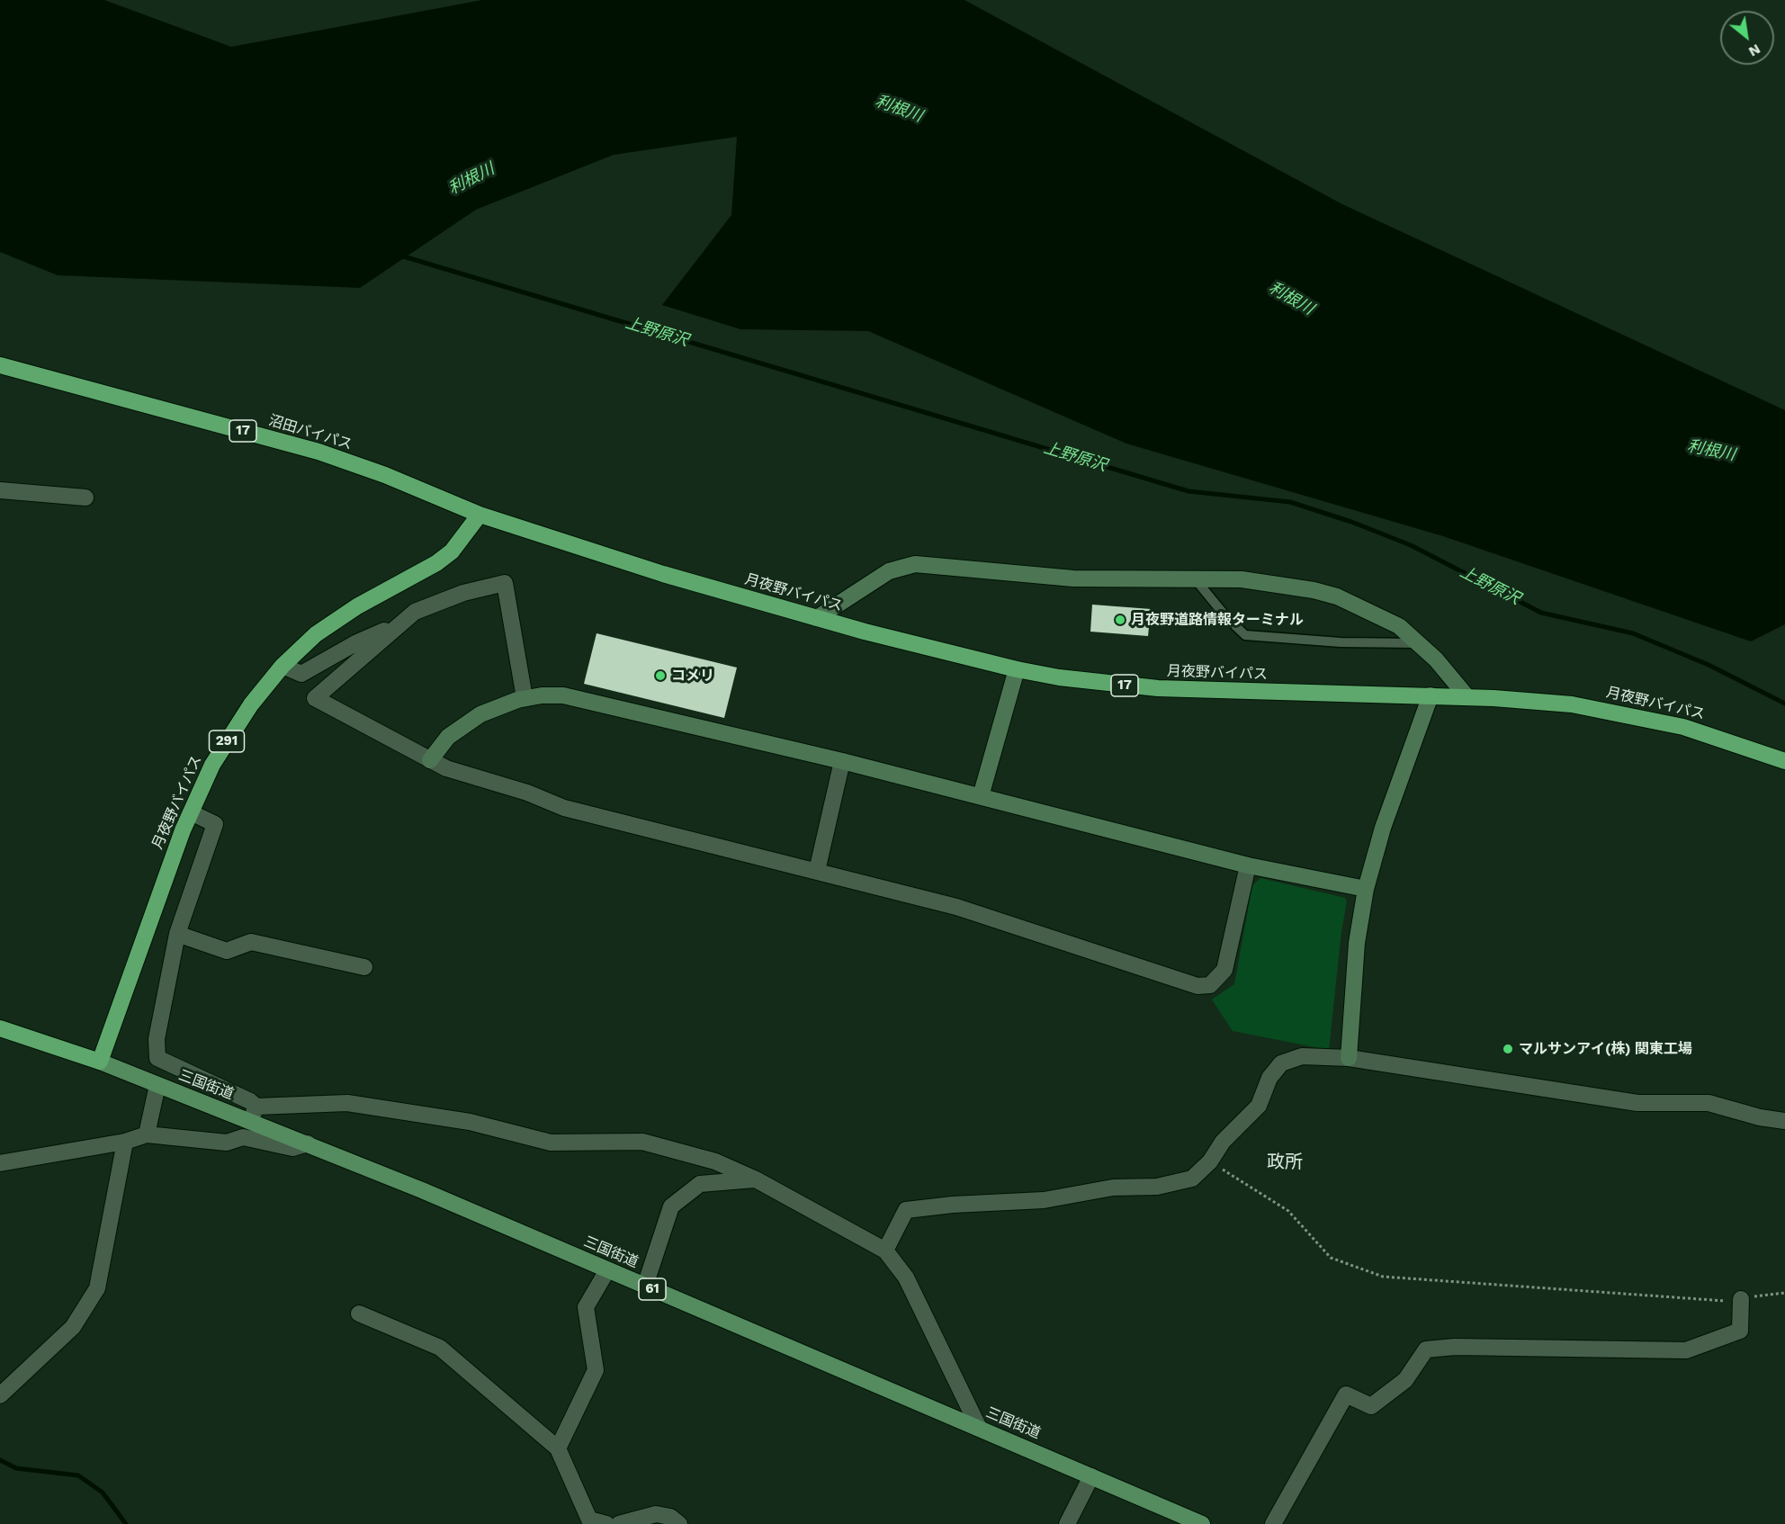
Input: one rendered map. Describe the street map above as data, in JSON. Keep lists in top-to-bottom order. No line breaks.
{"streets":{"highway":["17","沼田バイパス","月夜野バイパス","291","三国街道"],"main road":["61"]},"crossings":[["沼田バイパス","月夜野バイパス"],["月夜野バイパス","三国街道"]],"districts":["政所"],"water":["利根川","上野原沢"],"places":["月夜野道路情報ターミナル","コメリ","マルサンアイ(株) 関東工場"],"north":"bottom right"}
